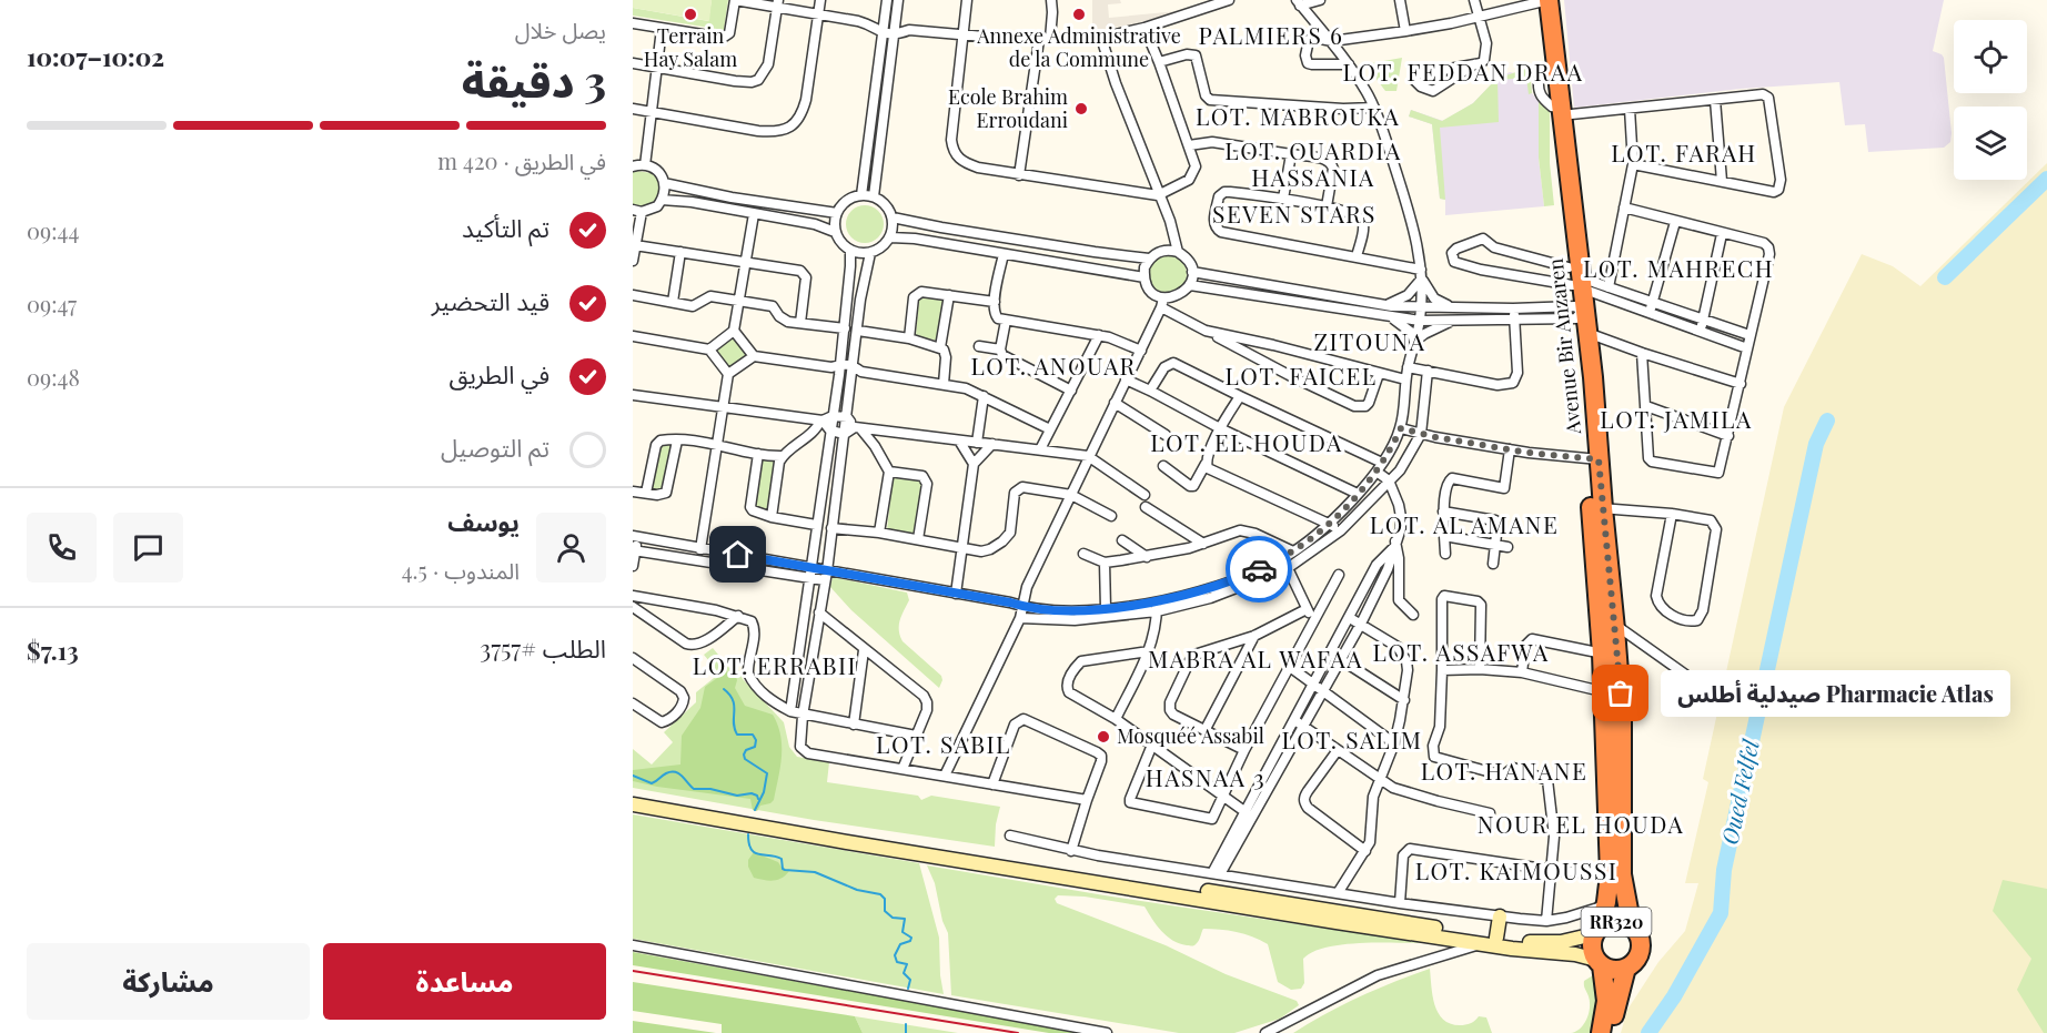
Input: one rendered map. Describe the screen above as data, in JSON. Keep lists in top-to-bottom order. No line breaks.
{"streets":{"highway":["Avenue Bir Anzaren","RR320"]},"crossings":[["Avenue Bir Anzaren","RR320"]],"districts":["PALMIERS 6","LOT. FEDDAN DRAA","LOT. MABROUKA","LOT. OUARDIA HASSANIA","LOT. FARAH","SEVEN STARS","LOT. MAHRECH","ZITOUNA","LOT. ANOUAR","LOT. FAICEL","LOT. JAMILA","LOT. EL HOUDA","LOT. AL AMANE","LOT. ASSAFWA","MABRA AL WAFAA","LOT. ERRABII","LOT. SALIM","LOT. SABIL","LOT. HANANE","HASNAA 3","NOUR EL HOUDA","LOT. KAIMOUSSI"],"water":["Oued Felfel"],"places":["Terrain Hay Salam","Annexe Administrative de la Commune","Ecole Brahim Erroudani","Pharmacie Atlas صيدلية أطلس","Mosquéé Assabil"],"page":{"heading":["3 دقيقة","يصل خلال","10:02–10:07"],"panel":["يوسف","المندوب · 4.5","الطلب #3757","$7.13"],"bar":"في الطريق · 420 m","list":[["تم التأكيد","09:44"],["قيد التحضير","09:47"],["في الطريق","09:48"],"تم التوصيل"],"bubble":"Pharmacie Atlas صيدلية أطلس","buttons":["مساعدة","مشاركة"]}}
